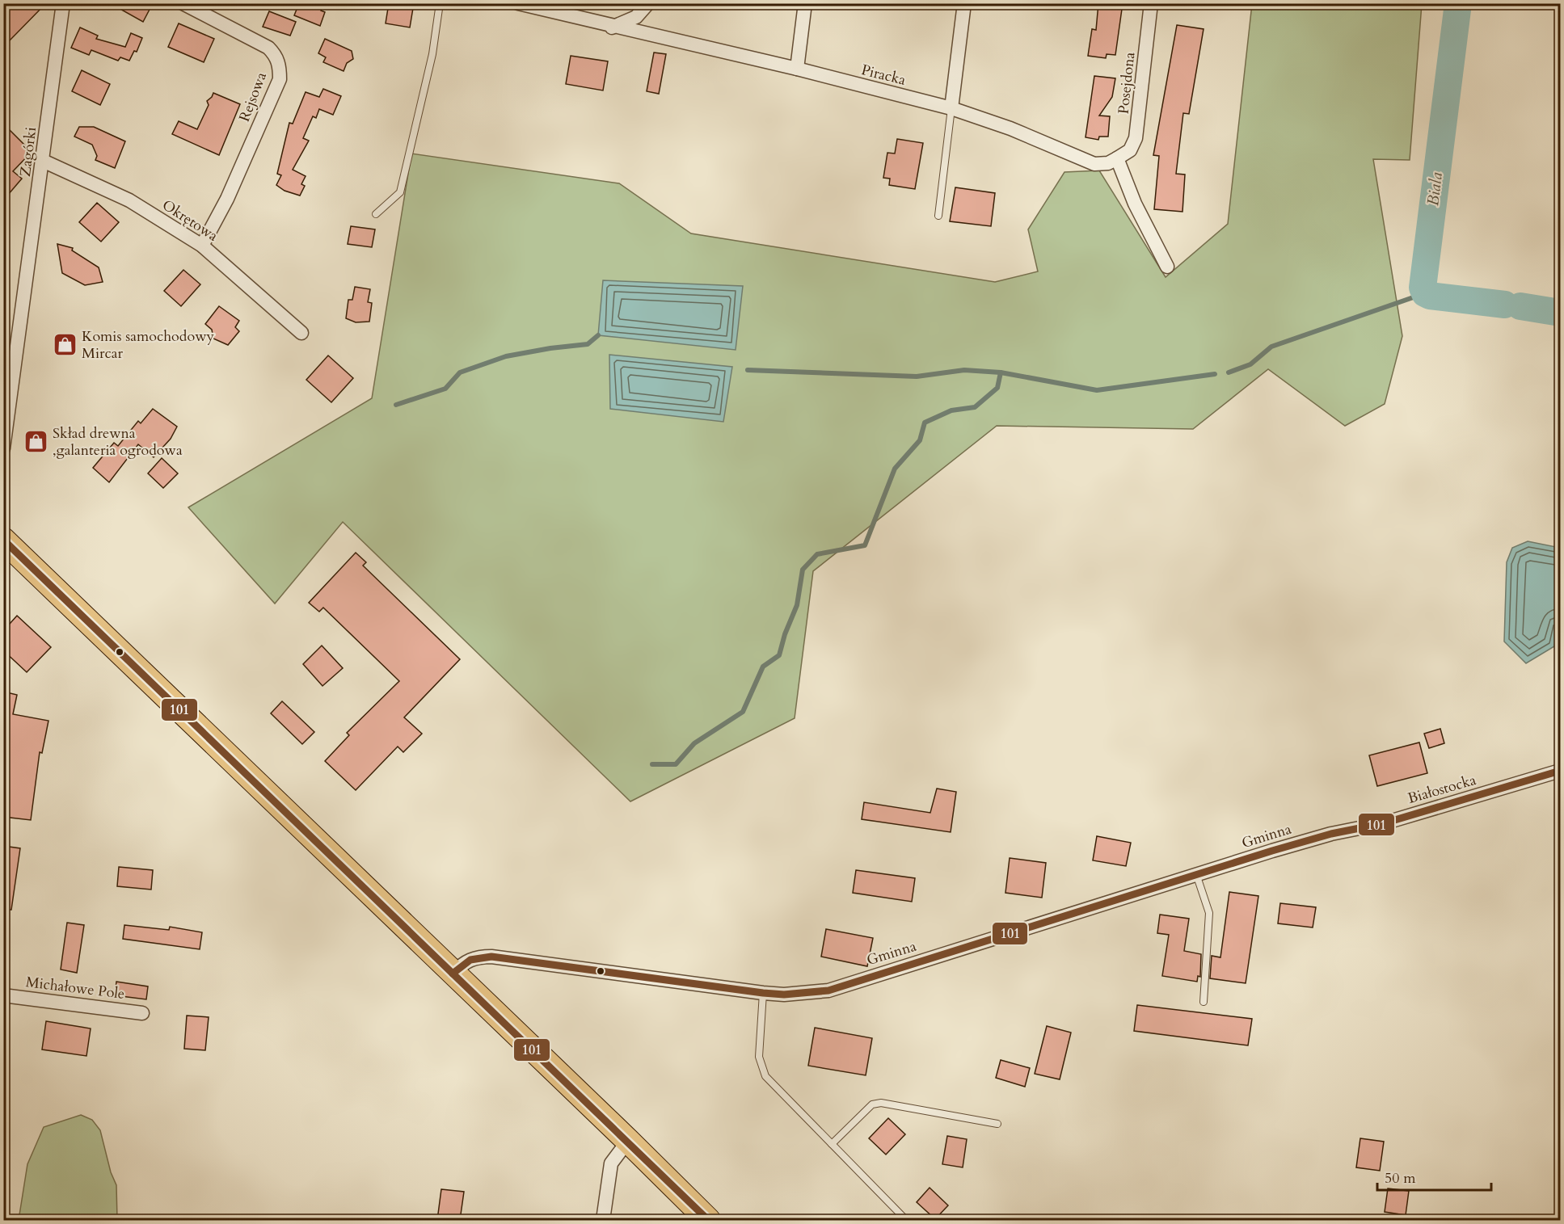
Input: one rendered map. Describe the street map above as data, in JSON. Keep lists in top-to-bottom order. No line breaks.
{"streets":{"street":["Piracka","Posejdona","Rejsowa","Zagórki","Okrętowa","Białostocka","Gminna","Michałowe Pole"]},"crossings":[["Piracka","Posejdona"],["Rejsowa","Okrętowa"],["Zagórki","Okrętowa"],["Białostocka","Gminna"]],"water":["Biala"],"places":{"shop":["Komis samochodowy Mircar","Skład drewna ,galanteria ogrodowa"]},"lines":["transit line 101"],"scale_bar":"50 m"}
